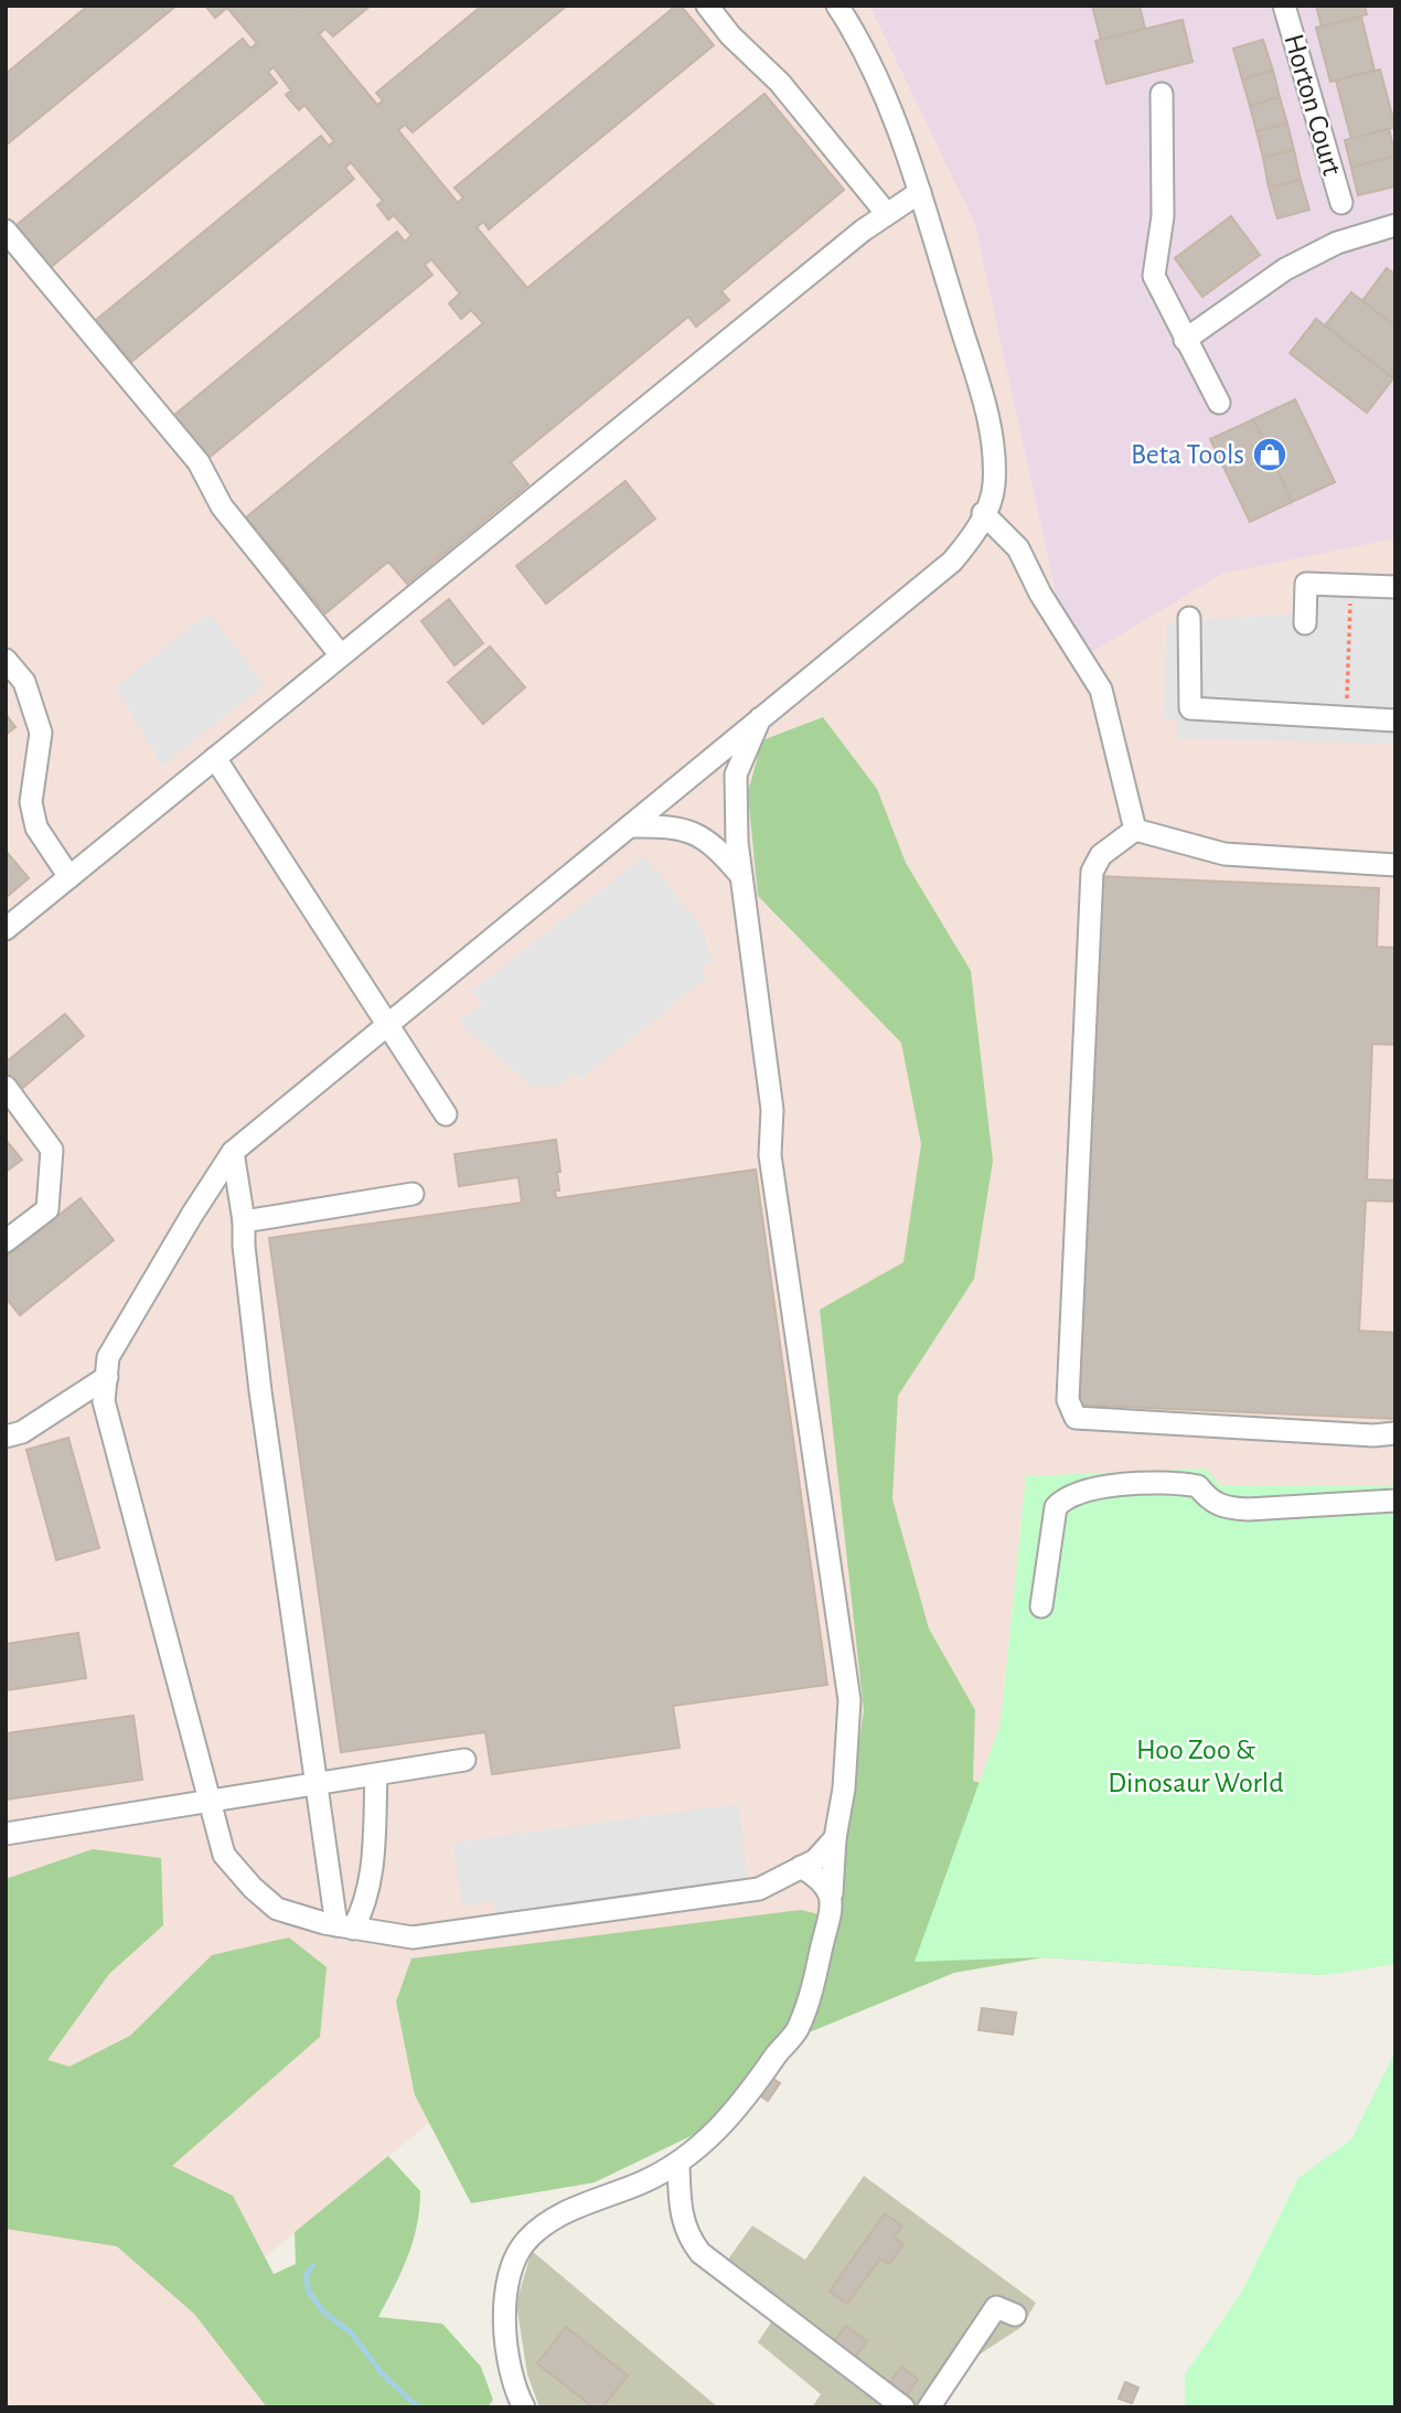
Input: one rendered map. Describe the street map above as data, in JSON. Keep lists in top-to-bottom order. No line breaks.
{"streets":{"street":["Horton Court"]},"parks":["Hoo Zoo & Dinosaur World"],"places":{"shop":["Beta Tools"]}}
